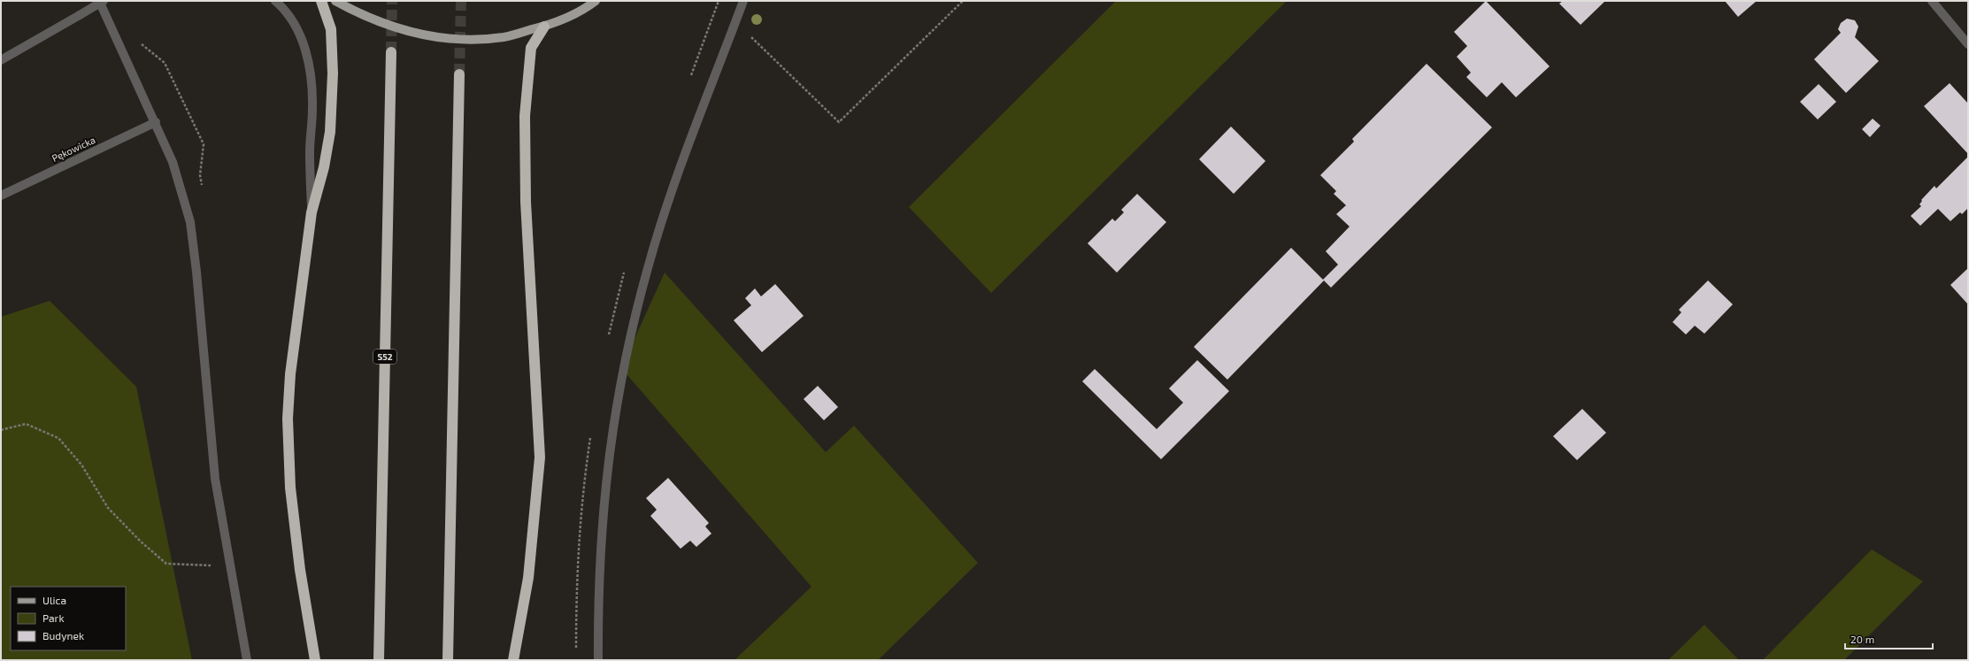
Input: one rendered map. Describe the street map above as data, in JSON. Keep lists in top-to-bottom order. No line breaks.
{"streets":{"highway":["S52"],"street":["Pękowicka"]},"legend":["Ulica","Park","Budynek"],"scale_bar":"20 m"}
